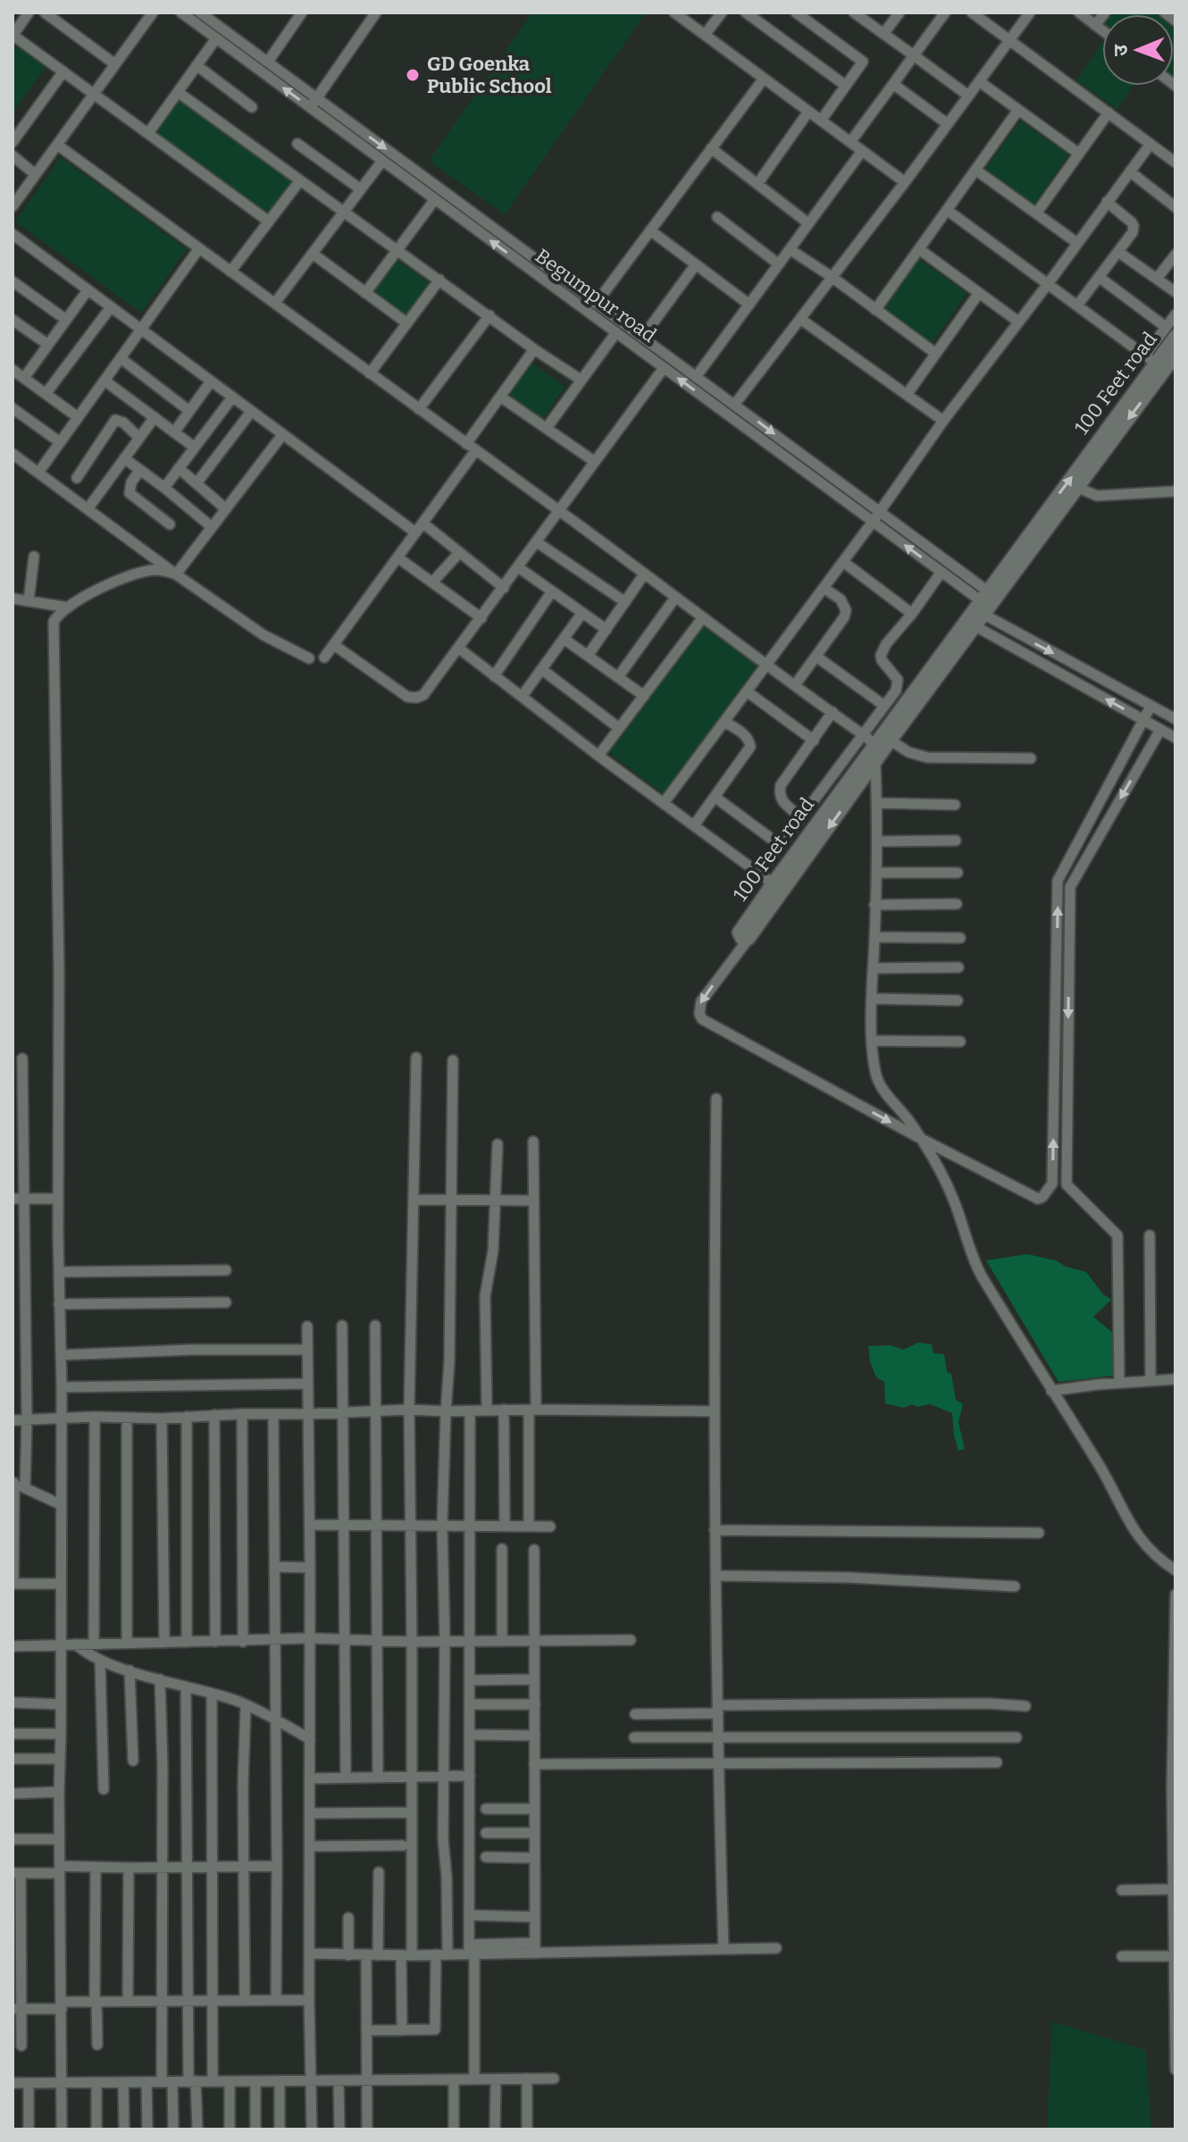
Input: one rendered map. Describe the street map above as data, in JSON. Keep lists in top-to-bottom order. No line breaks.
{"streets":{"street":["Begumpur road","100 Feet road"]},"crossings":[["Begumpur road","100 Feet road"]],"places":["GD Goenka Public School"],"north":"left"}
